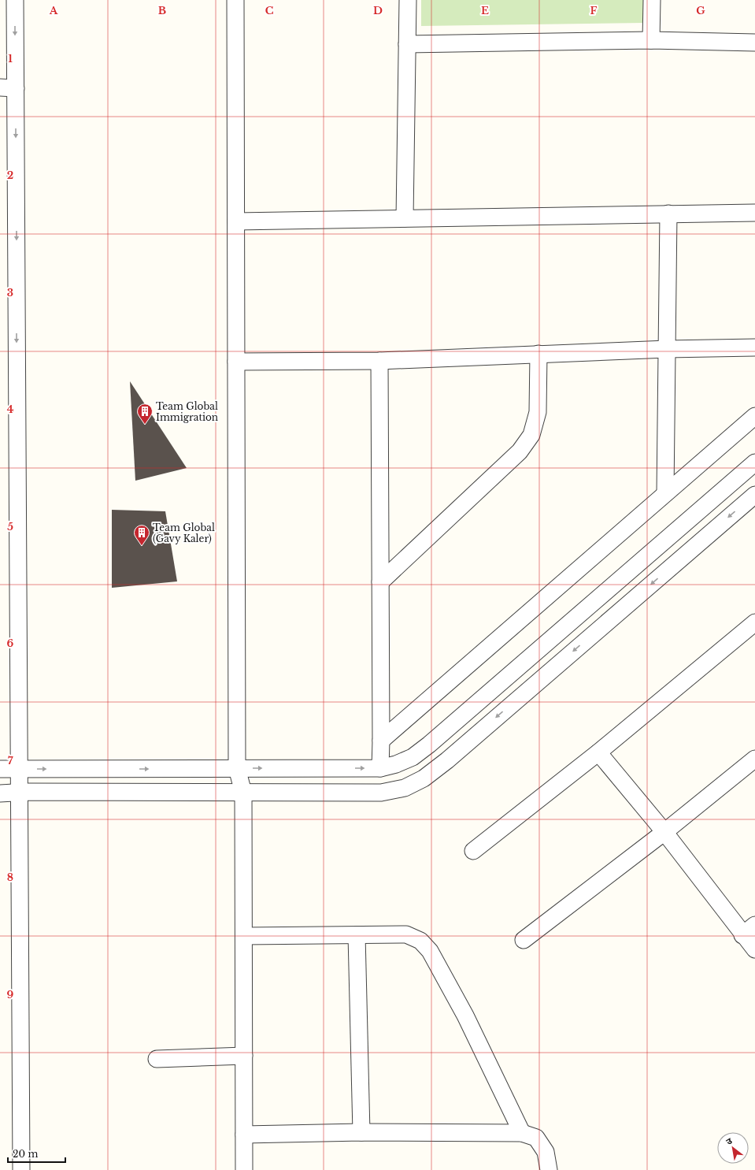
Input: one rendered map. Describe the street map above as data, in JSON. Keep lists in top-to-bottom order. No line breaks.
{"places":{"building":["Team Global Immigration","Team Global (Gavy Kaler)"]},"scale_bar":"20 m","north":"top left","grid":{"columns":["A","B","C","D","E","F","G"],"rows":["1","2","3","4","5","6","7","8","9"]}}
